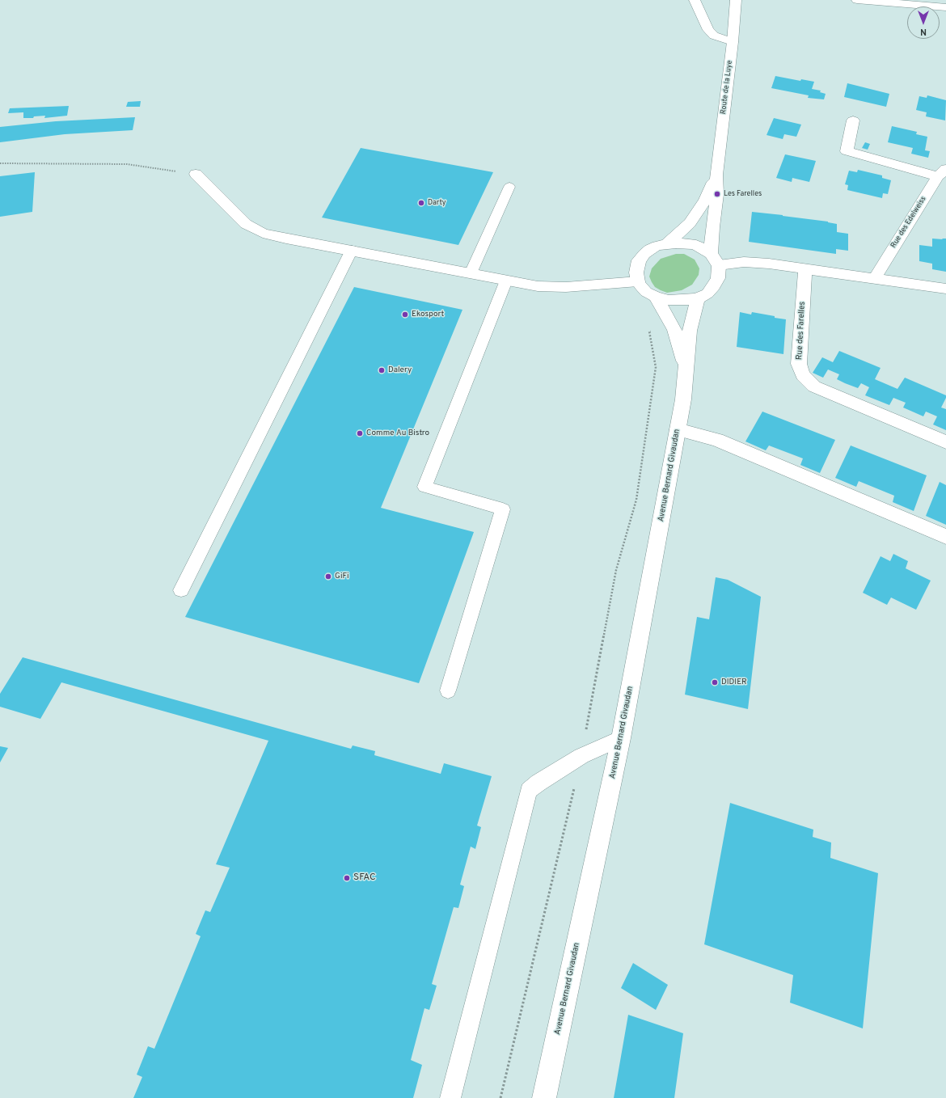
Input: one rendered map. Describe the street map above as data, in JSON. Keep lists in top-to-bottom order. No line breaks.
{"streets":{"street":["Route de la Luye","Rue des Edelweiss","Rue des Farelles","Avenue Bernard Givaudan"]},"crossings":[["Route de la Luye","Avenue Bernard Givaudan"]],"places":["Les Farelles","Darty","Ekosport","Dalery","Comme Au Bistro","GiFi","DIDIER","SFAC"],"north":"bottom"}
